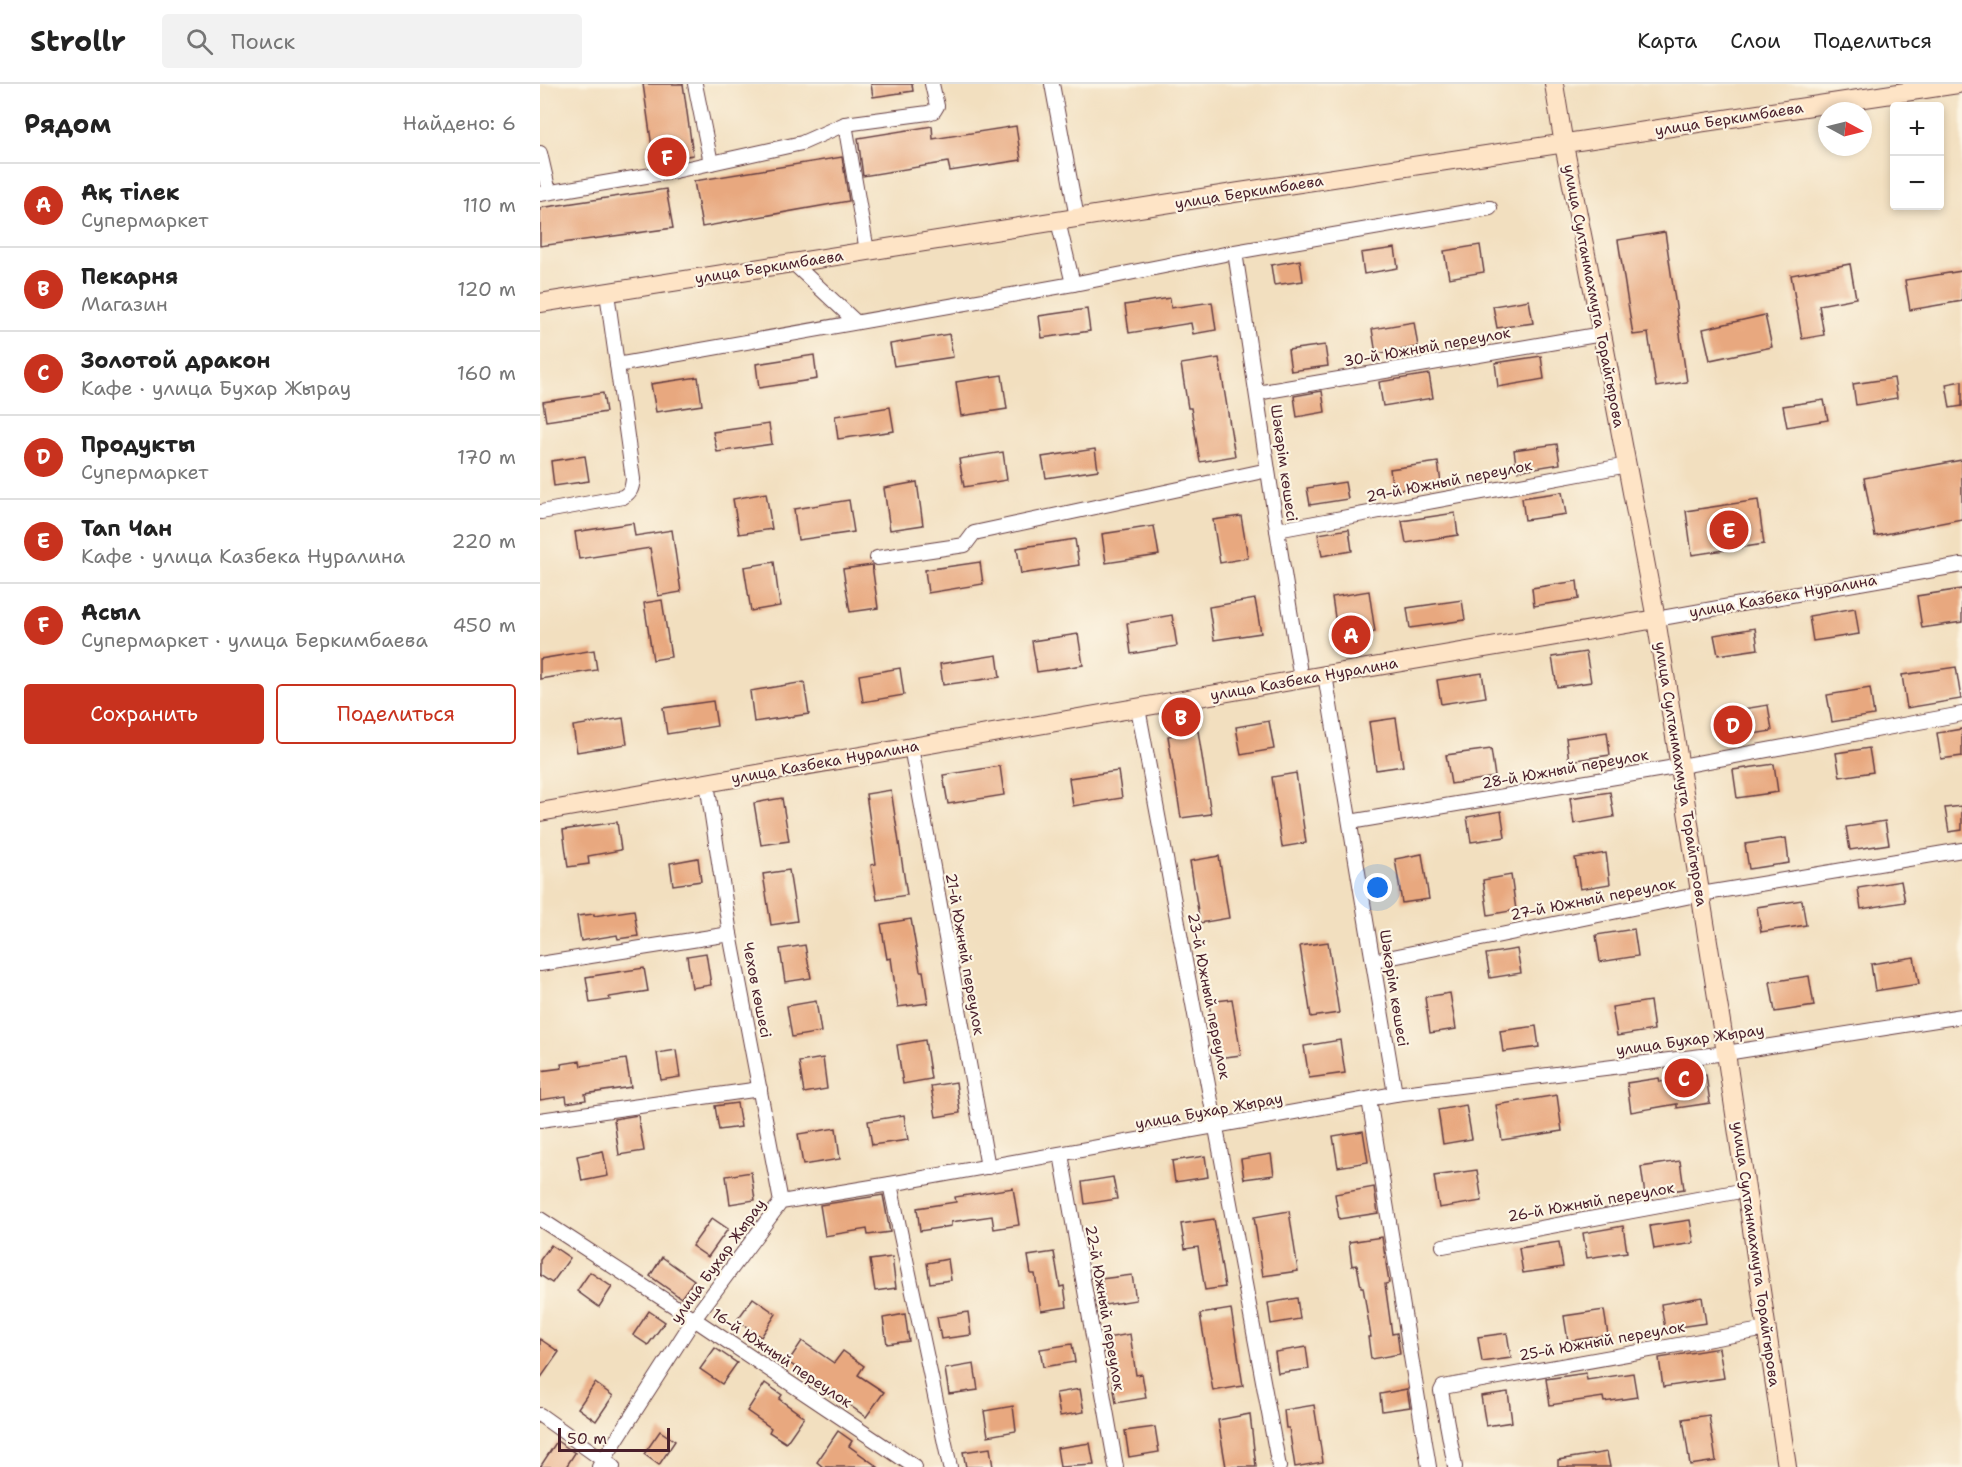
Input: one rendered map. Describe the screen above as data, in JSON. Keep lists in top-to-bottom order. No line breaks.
{"streets":{"street":["улица Беркимбаева","улица Султанмахмута Торайгырова","30-й Южный переулок","Шәкәрім көшесі","29-й Южный переулок","улица Казбека Нуралина","28-й Южный переулок","27-й Южный переулок","21-й Южный переулок","Чехов көшесі","23-й Южный переулок","улица Бухар Жырау","26-й Южный переулок","22-й Южный переулок","25-й Южный переулок","16-й Южный переулок"]},"crossings":[["улица Беркимбаева","улица Султанмахмута Торайгырова"],["улица Султанмахмута Торайгырова","30-й Южный переулок"],["улица Султанмахмута Торайгырова","29-й Южный переулок"],["улица Султанмахмута Торайгырова","улица Казбека Нуралина"],["улица Султанмахмута Торайгырова","28-й Южный переулок"],["улица Султанмахмута Торайгырова","27-й Южный переулок"],["улица Султанмахмута Торайгырова","улица Бухар Жырау"],["улица Султанмахмута Торайгырова","26-й Южный переулок"],["улица Султанмахмута Торайгырова","25-й Южный переулок"],["30-й Южный переулок","Шәкәрім көшесі"],["Шәкәрім көшесі","29-й Южный переулок"],["Шәкәрім көшесі","улица Казбека Нуралина"],["Шәкәрім көшесі","28-й Южный переулок"],["Шәкәрім көшесі","27-й Южный переулок"],["Шәкәрім көшесі","улица Бухар Жырау"],["улица Казбека Нуралина","21-й Южный переулок"],["улица Казбека Нуралина","Чехов көшесі"],["улица Казбека Нуралина","23-й Южный переулок"],["21-й Южный переулок","улица Бухар Жырау"],["Чехов көшесі","улица Бухар Жырау"],["23-й Южный переулок","улица Бухар Жырау"],["улица Бухар Жырау","22-й Южный переулок"],["улица Бухар Жырау","16-й Южный переулок"]],"scale_bar":"50 m","north":"right","page":{"header":"Strollr","search":"Поиск","nav":["Карта","Слои","Поделиться"],"heading":["Рядом","Найдено: 6"],"map_buttons":["+","−"],"pins":["F","E","A","B","D","C"],"list":[{"mark":"A","name":"Ақ тілек","note":"Супермаркет","value":"110 m"},{"mark":"B","name":"Пекарня","note":"Магазин","value":"120 m"},{"mark":"C","name":"Золотой дракон","note":"Кафе · улица Бухар Жырау","value":"160 m"},{"mark":"D","name":"Продукты","note":"Супермаркет","value":"170 m"},{"mark":"E","name":"Тап Чан","note":"Кафе · улица Казбека Нуралина","value":"220 m"},{"mark":"F","name":"Асыл","note":"Супермаркет · улица Беркимбаева","value":"450 m"}],"buttons":["Сохранить","Поделиться"],"scale":"50 m"}}
